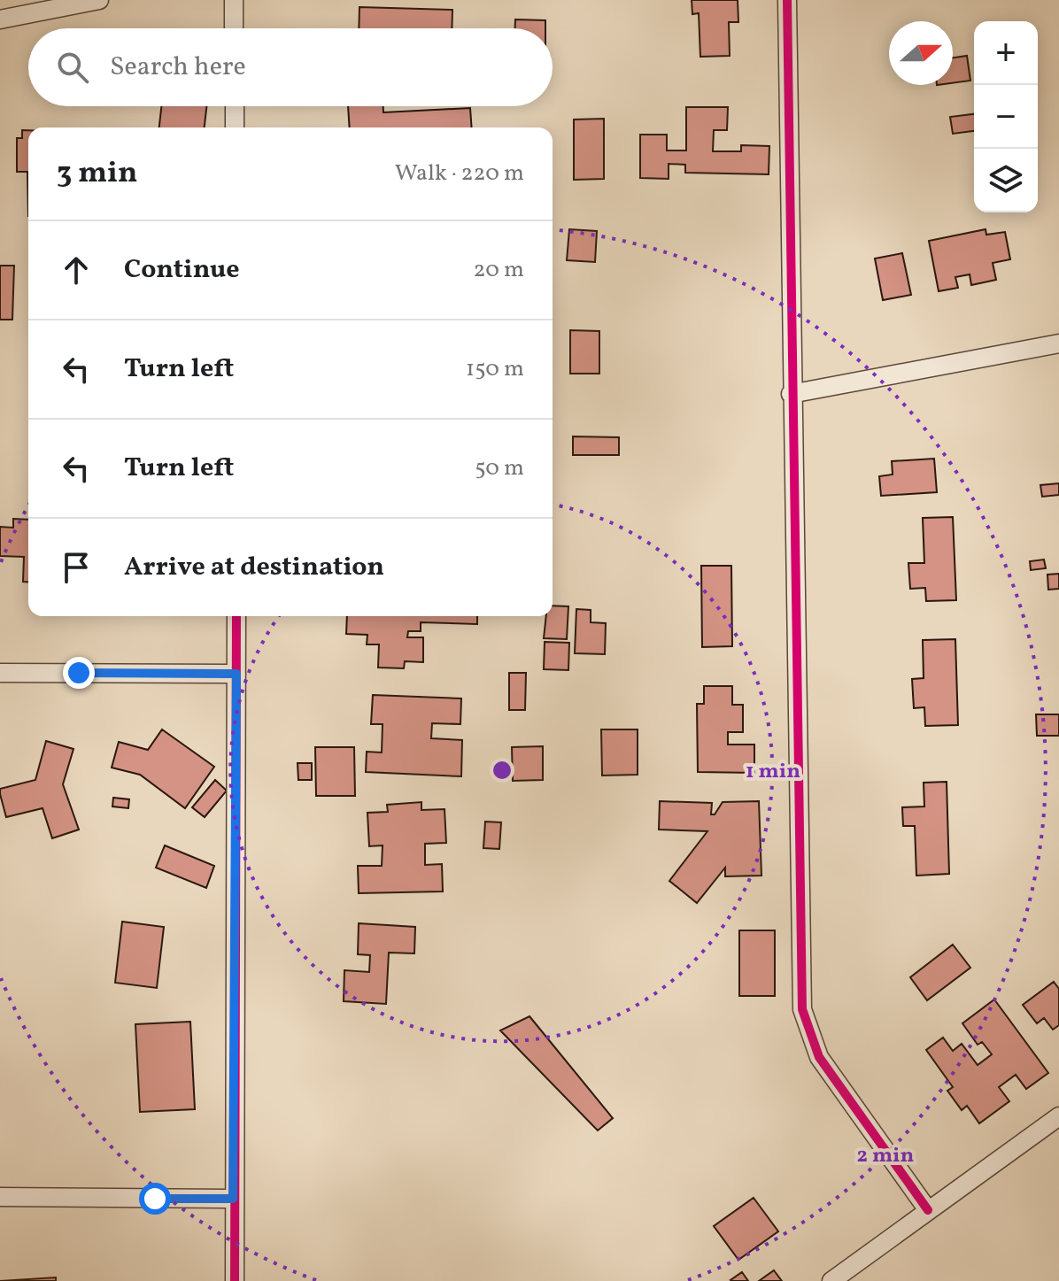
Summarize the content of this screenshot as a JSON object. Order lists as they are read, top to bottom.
{
  "north": "right",
  "page": {
    "map_buttons": ["+", "−"],
    "search": "Search here",
    "heading": ["3 min", "Walk · 220 m"],
    "list": [
      ["Continue", "20 m"],
      ["Turn left", "150 m"],
      ["Turn left", "50 m"],
      "Arrive at destination"
    ]
  },
  "rings": ["1 min", "2 min"]
}
